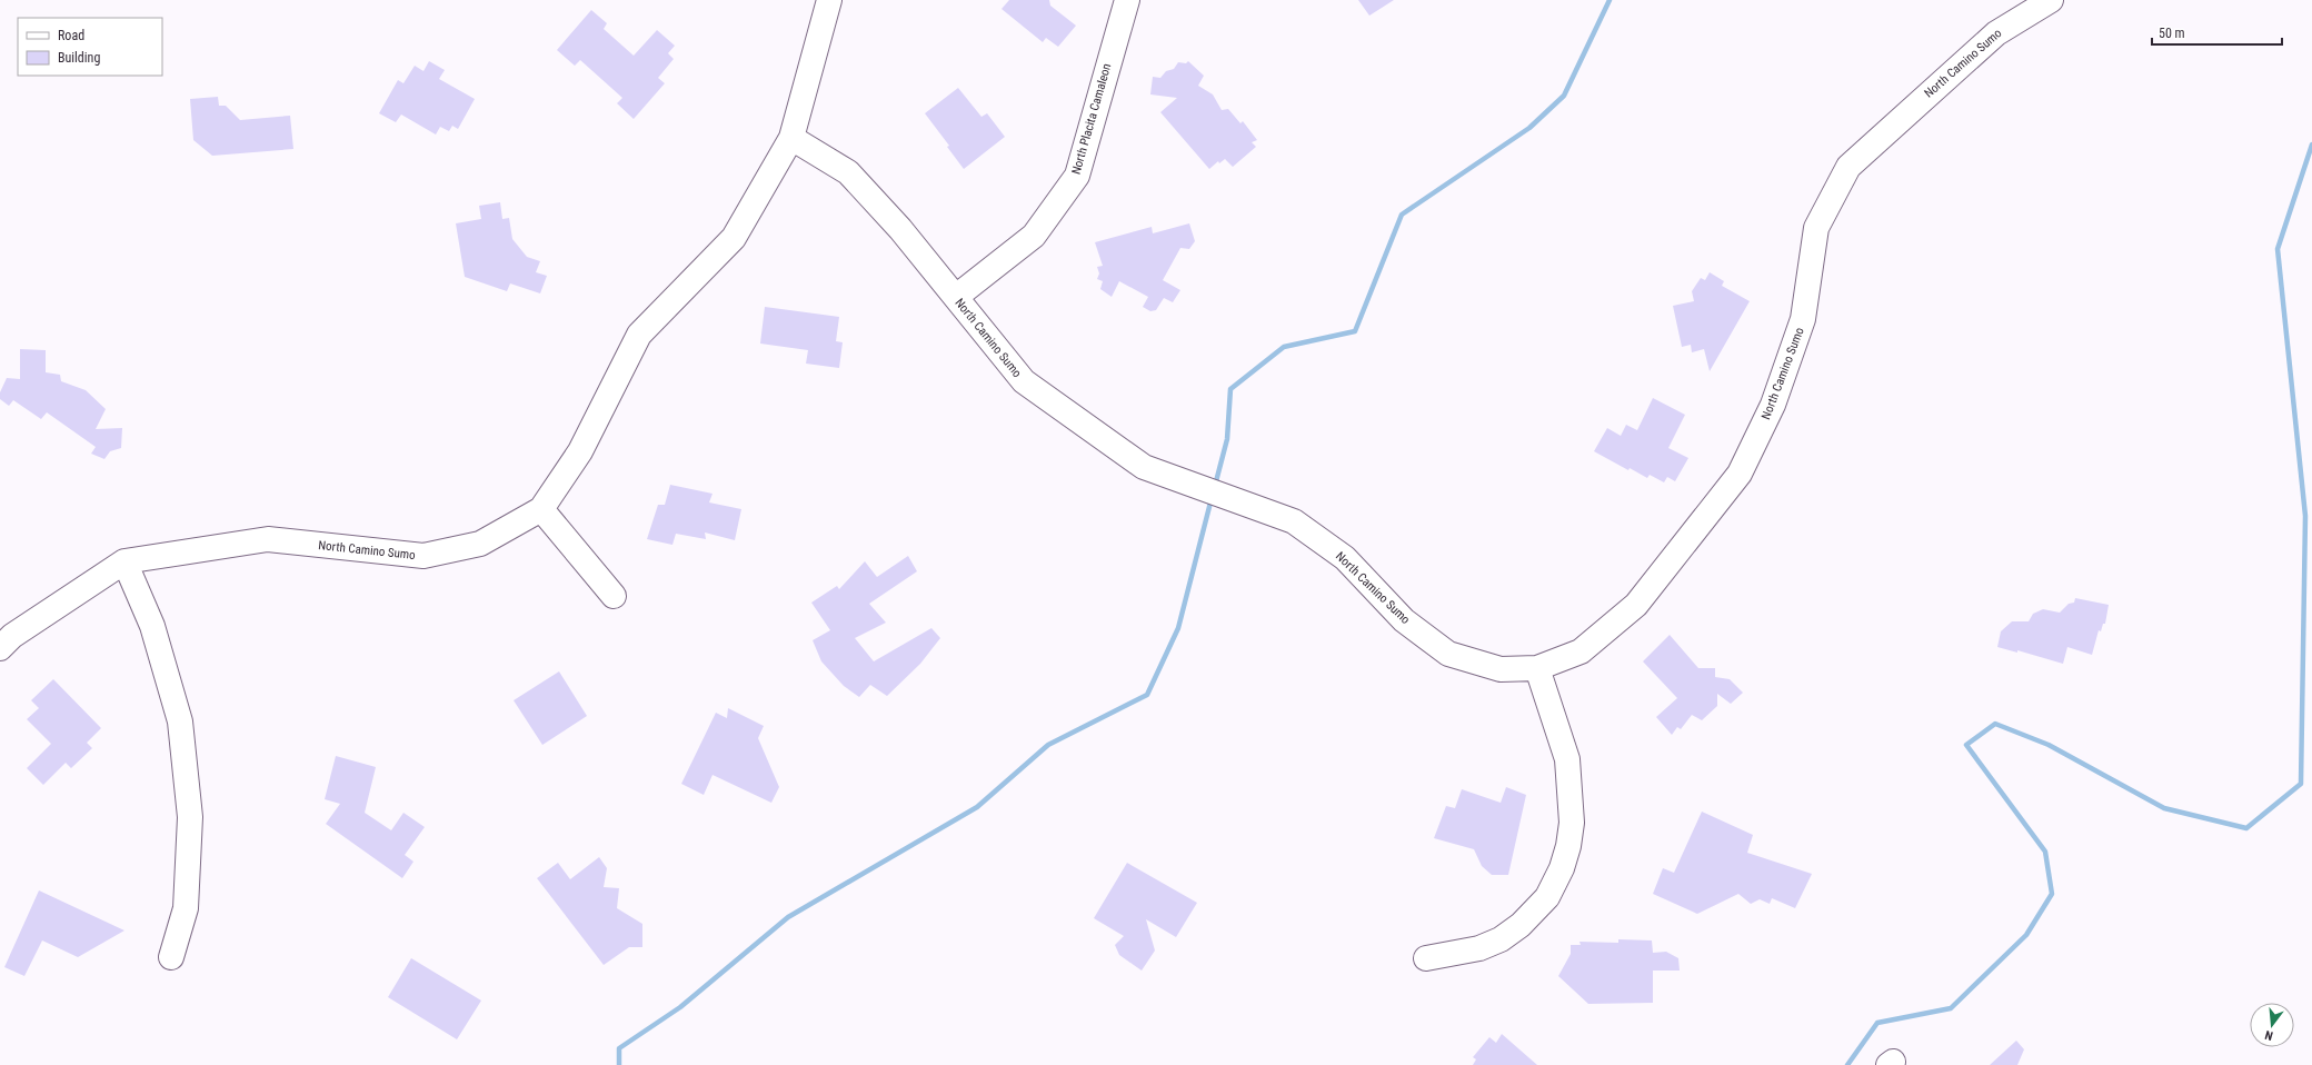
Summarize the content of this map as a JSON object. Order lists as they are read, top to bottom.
{
  "streets": {
    "street": ["North Camino Sumo", "North Placita Camaleon"]
  },
  "crossings": [
    ["North Camino Sumo", "North Placita Camaleon"]
  ],
  "legend": ["Road", "Building"],
  "scale_bar": "50 m",
  "north": "bottom"
}
